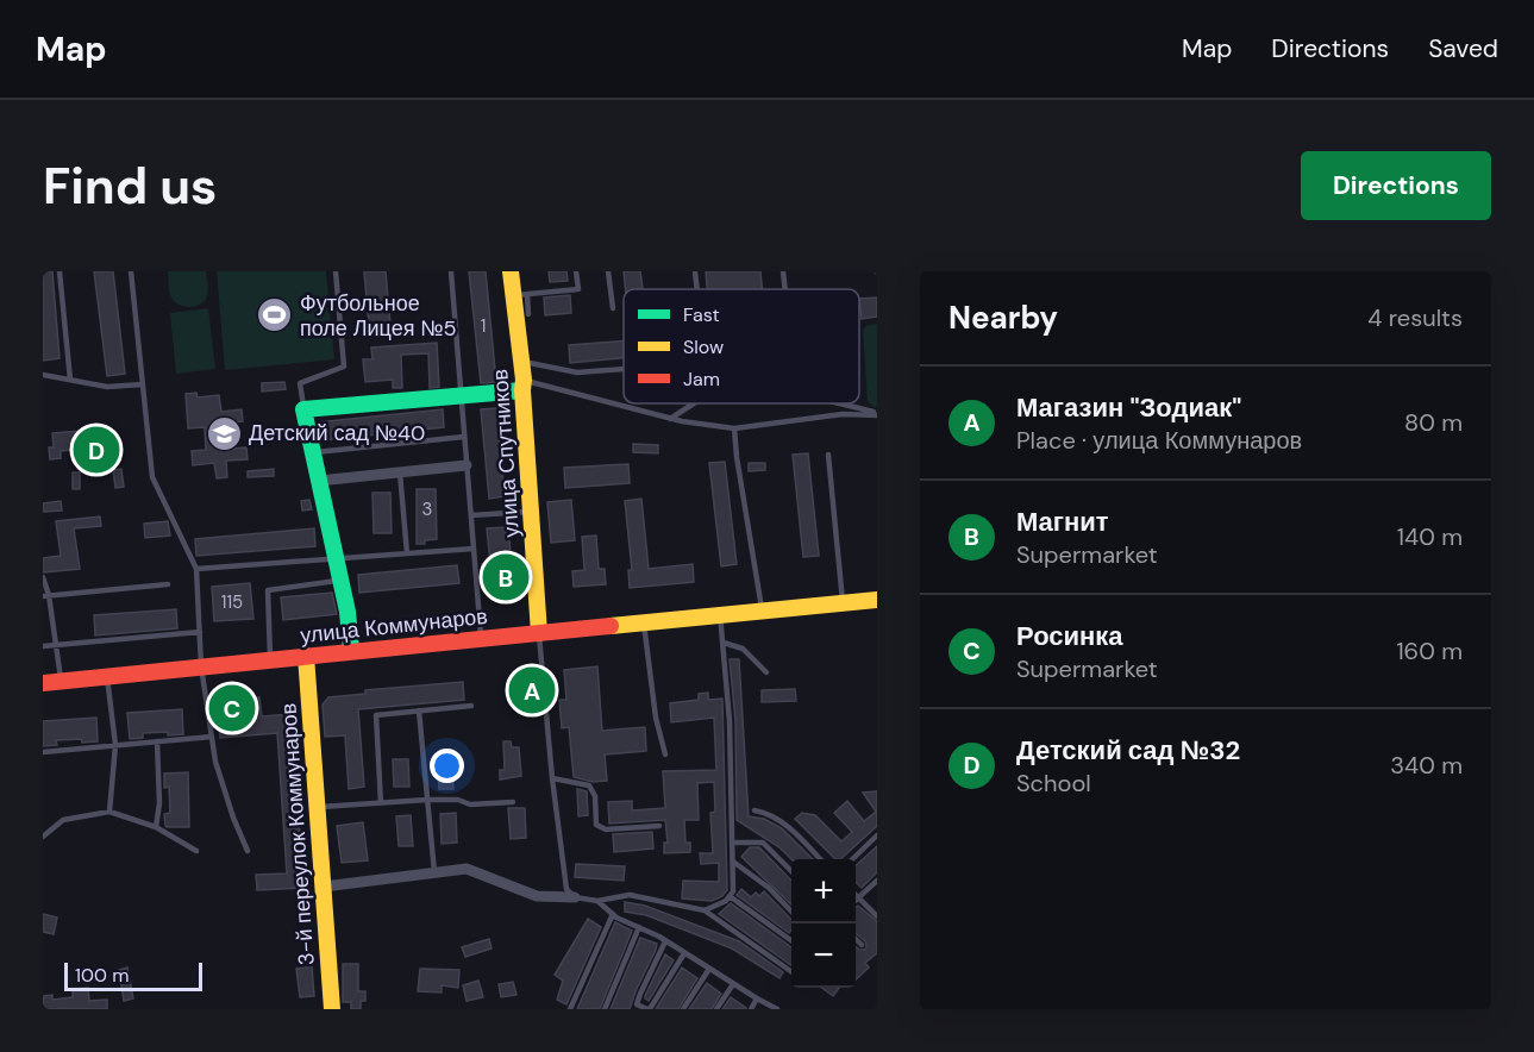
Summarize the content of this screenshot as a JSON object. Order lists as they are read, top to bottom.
{
  "streets": {
    "street": ["улица Спутников", "улица Коммунаров", "3-й переулок Коммунаров"]
  },
  "crossings": [
    ["улица Спутников", "улица Коммунаров"],
    ["улица Коммунаров", "3-й переулок Коммунаров"]
  ],
  "places": {
    "sports": ["Футбольное поле Лицея №5"],
    "school or university": ["Детский сад №40"]
  },
  "house_numbers": ["1", "3", "115"],
  "legend": ["Fast", "Slow", "Jam"],
  "scale_bar": "100 m",
  "page": {
    "header": "Map",
    "nav": ["Map", "Directions", "Saved"],
    "buttons": "Directions",
    "title": "Find us",
    "heading": ["Nearby", "4 results"],
    "list": [
      {
        "mark": "A",
        "name": "Магазин \"Зодиак\"",
        "note": "Place · улица Коммунаров",
        "value": "80 m"
      },
      {
        "mark": "B",
        "name": "Магнит",
        "note": "Supermarket",
        "value": "140 m"
      },
      {
        "mark": "C",
        "name": "Росинка",
        "note": "Supermarket",
        "value": "160 m"
      },
      {
        "mark": "D",
        "name": "Детский сад №32",
        "note": "School",
        "value": "340 m"
      }
    ],
    "pins": [
      "D",
      "B",
      "A",
      "C"
    ],
    "map_buttons": ["+", "−"],
    "scale": "100 m"
  }
}
